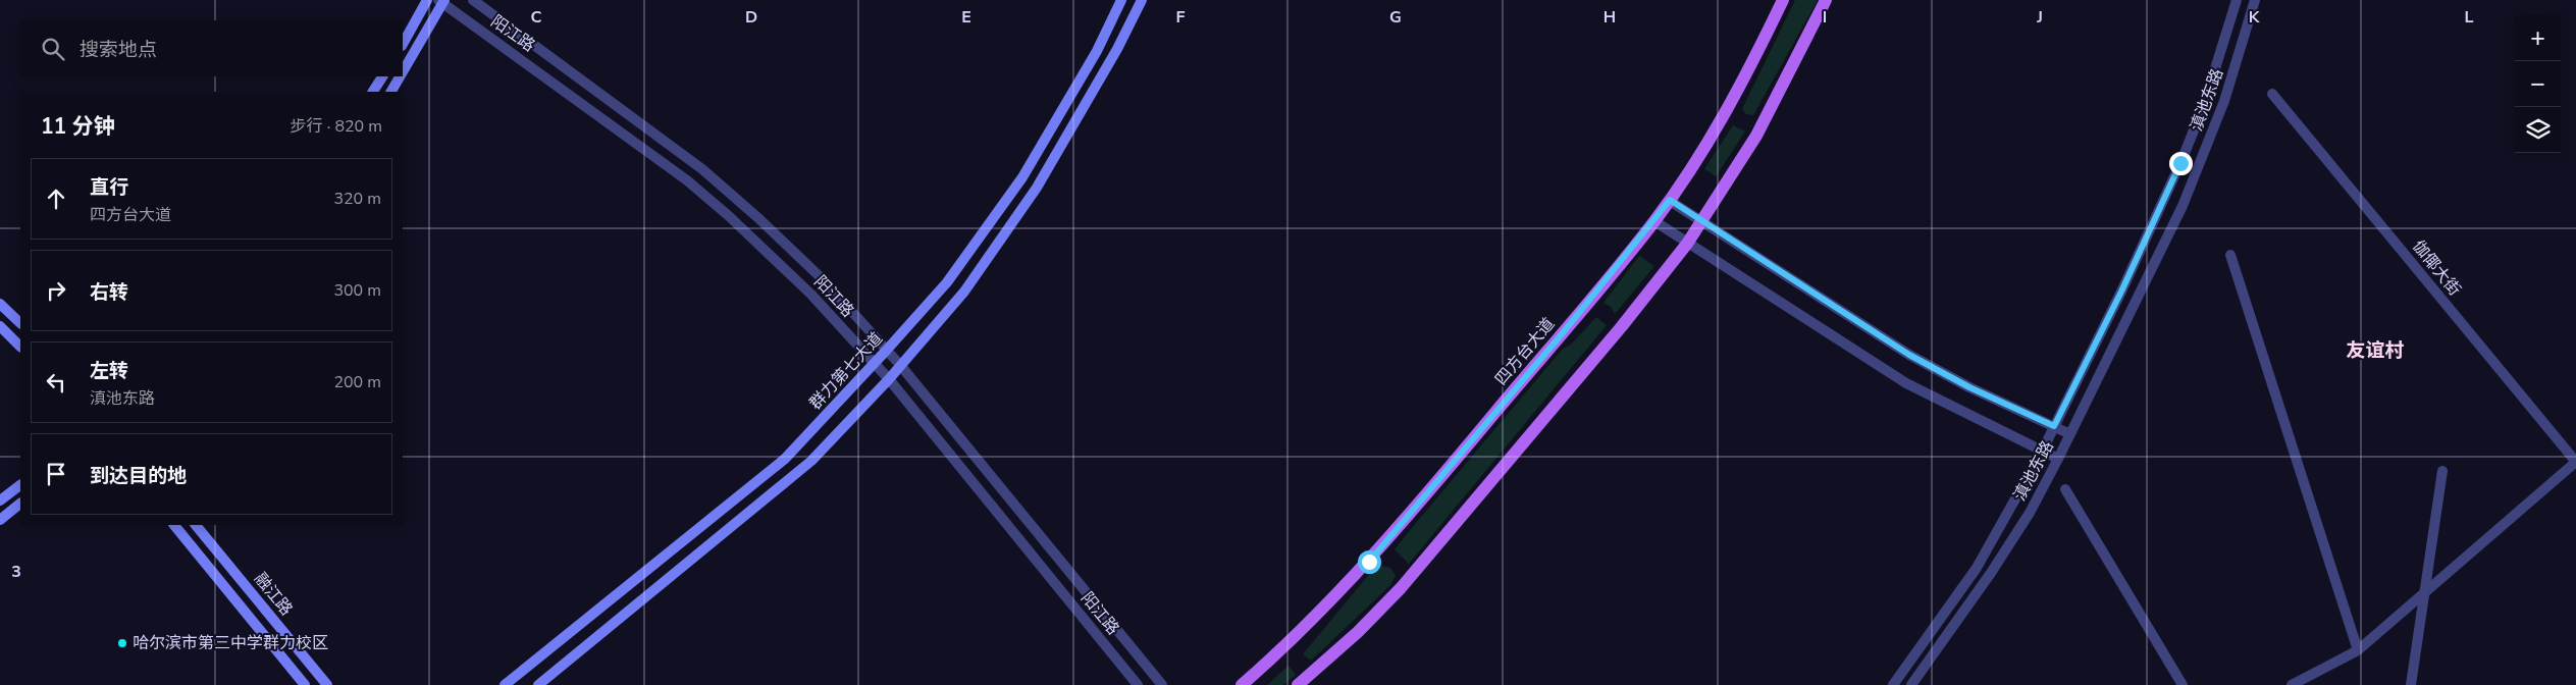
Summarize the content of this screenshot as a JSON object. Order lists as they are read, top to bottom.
{
  "streets": {
    "main road": ["四方台大道", "群力第七大道", "融江路"],
    "street": ["阳江路", "滇池东路", "伽倻大街"]
  },
  "crossings": [
    ["阳江路", "群力第七大道"]
  ],
  "districts": ["友谊村"],
  "places": ["哈尔滨市第三中学群力校区"],
  "page": {
    "map_buttons": ["+", "−"],
    "search": "搜索地点",
    "heading": ["11 分钟", "步行 · 820 m"],
    "list": [
      ["直行", "四方台大道", "320 m"],
      ["右转", "300 m"],
      ["左转", "滇池东路", "200 m"],
      "到达目的地"
    ]
  },
  "grid": {
    "columns": [
      "C",
      "D",
      "E",
      "F",
      "G",
      "H",
      "I",
      "J",
      "K",
      "L"
    ],
    "rows": ["3"]
  }
}
